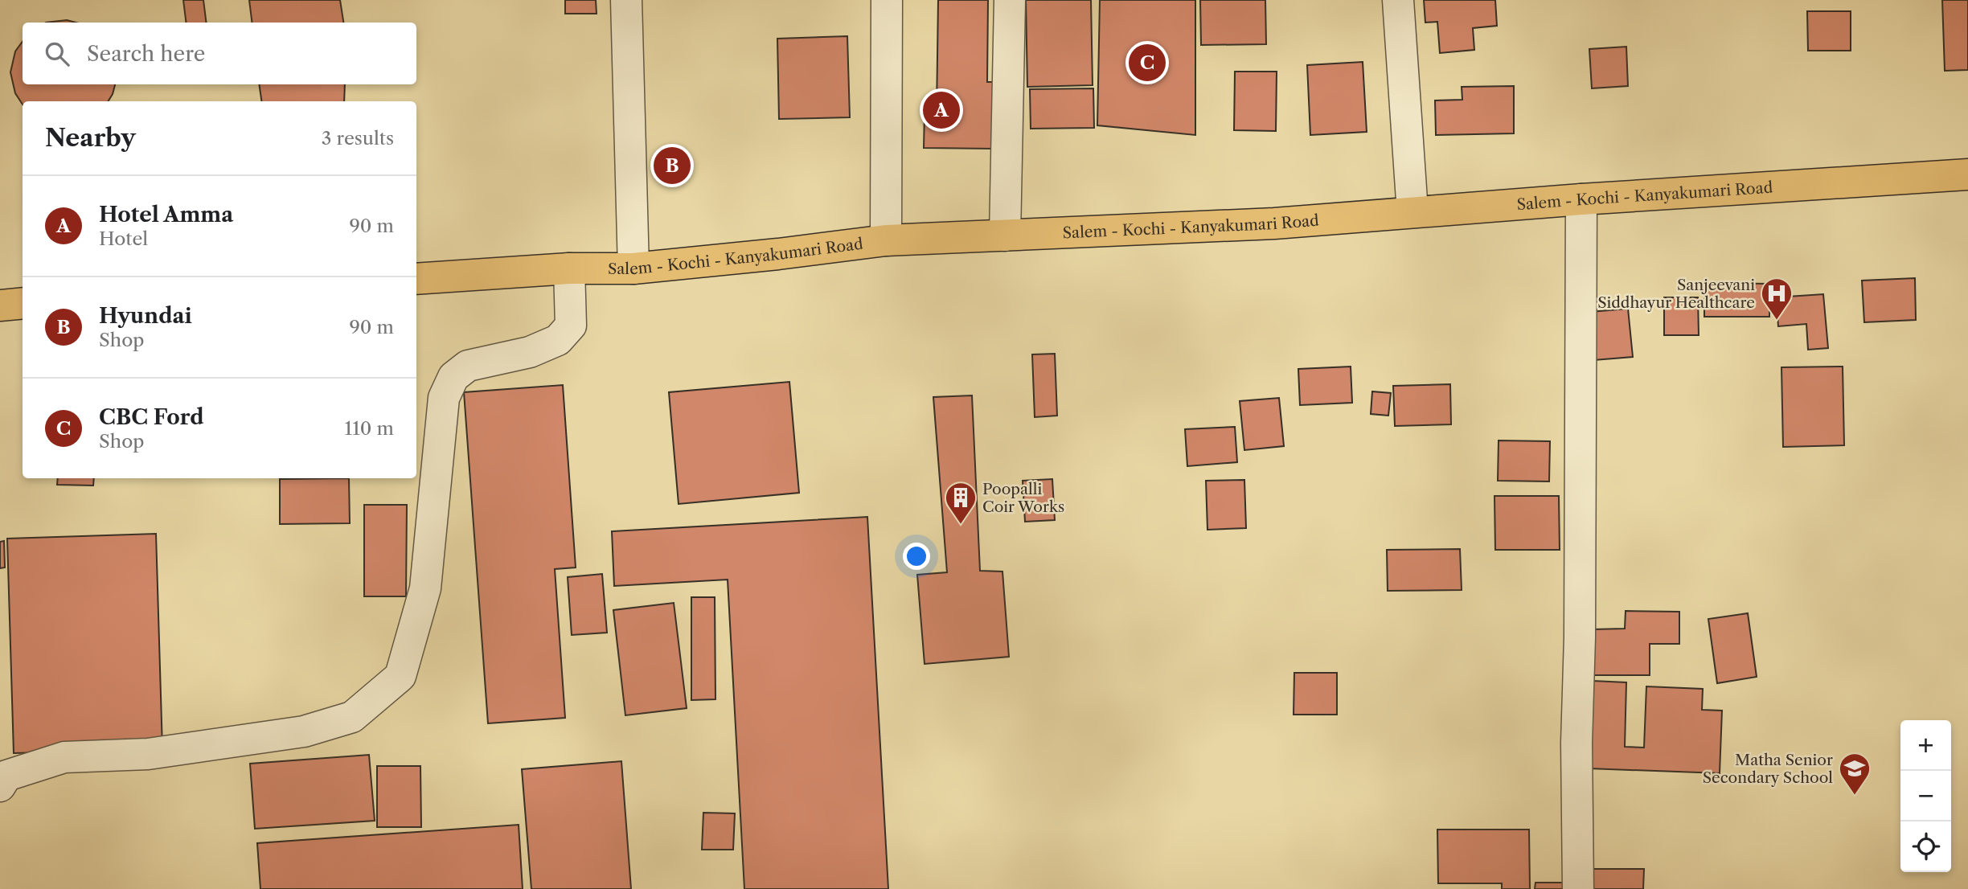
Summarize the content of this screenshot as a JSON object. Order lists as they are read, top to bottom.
{
  "streets": {
    "highway": ["Salem - Kochi - Kanyakumari Road"]
  },
  "places": {
    "hospital": ["Sanjeevani Siddhayur Healthcare"],
    "building": ["Poopalli Coir Works"],
    "school or university": ["Matha Senior Secondary School"]
  },
  "page": {
    "search": "Search here",
    "pins": ["C", "A", "B"],
    "heading": ["Nearby", "3 results"],
    "list": [
      {
        "mark": "A",
        "name": "Hotel Amma",
        "note": "Hotel",
        "value": "90 m"
      },
      {
        "mark": "B",
        "name": "Hyundai",
        "note": "Shop",
        "value": "90 m"
      },
      {
        "mark": "C",
        "name": "CBC Ford",
        "note": "Shop",
        "value": "110 m"
      }
    ],
    "map_buttons": ["+", "−"]
  }
}
